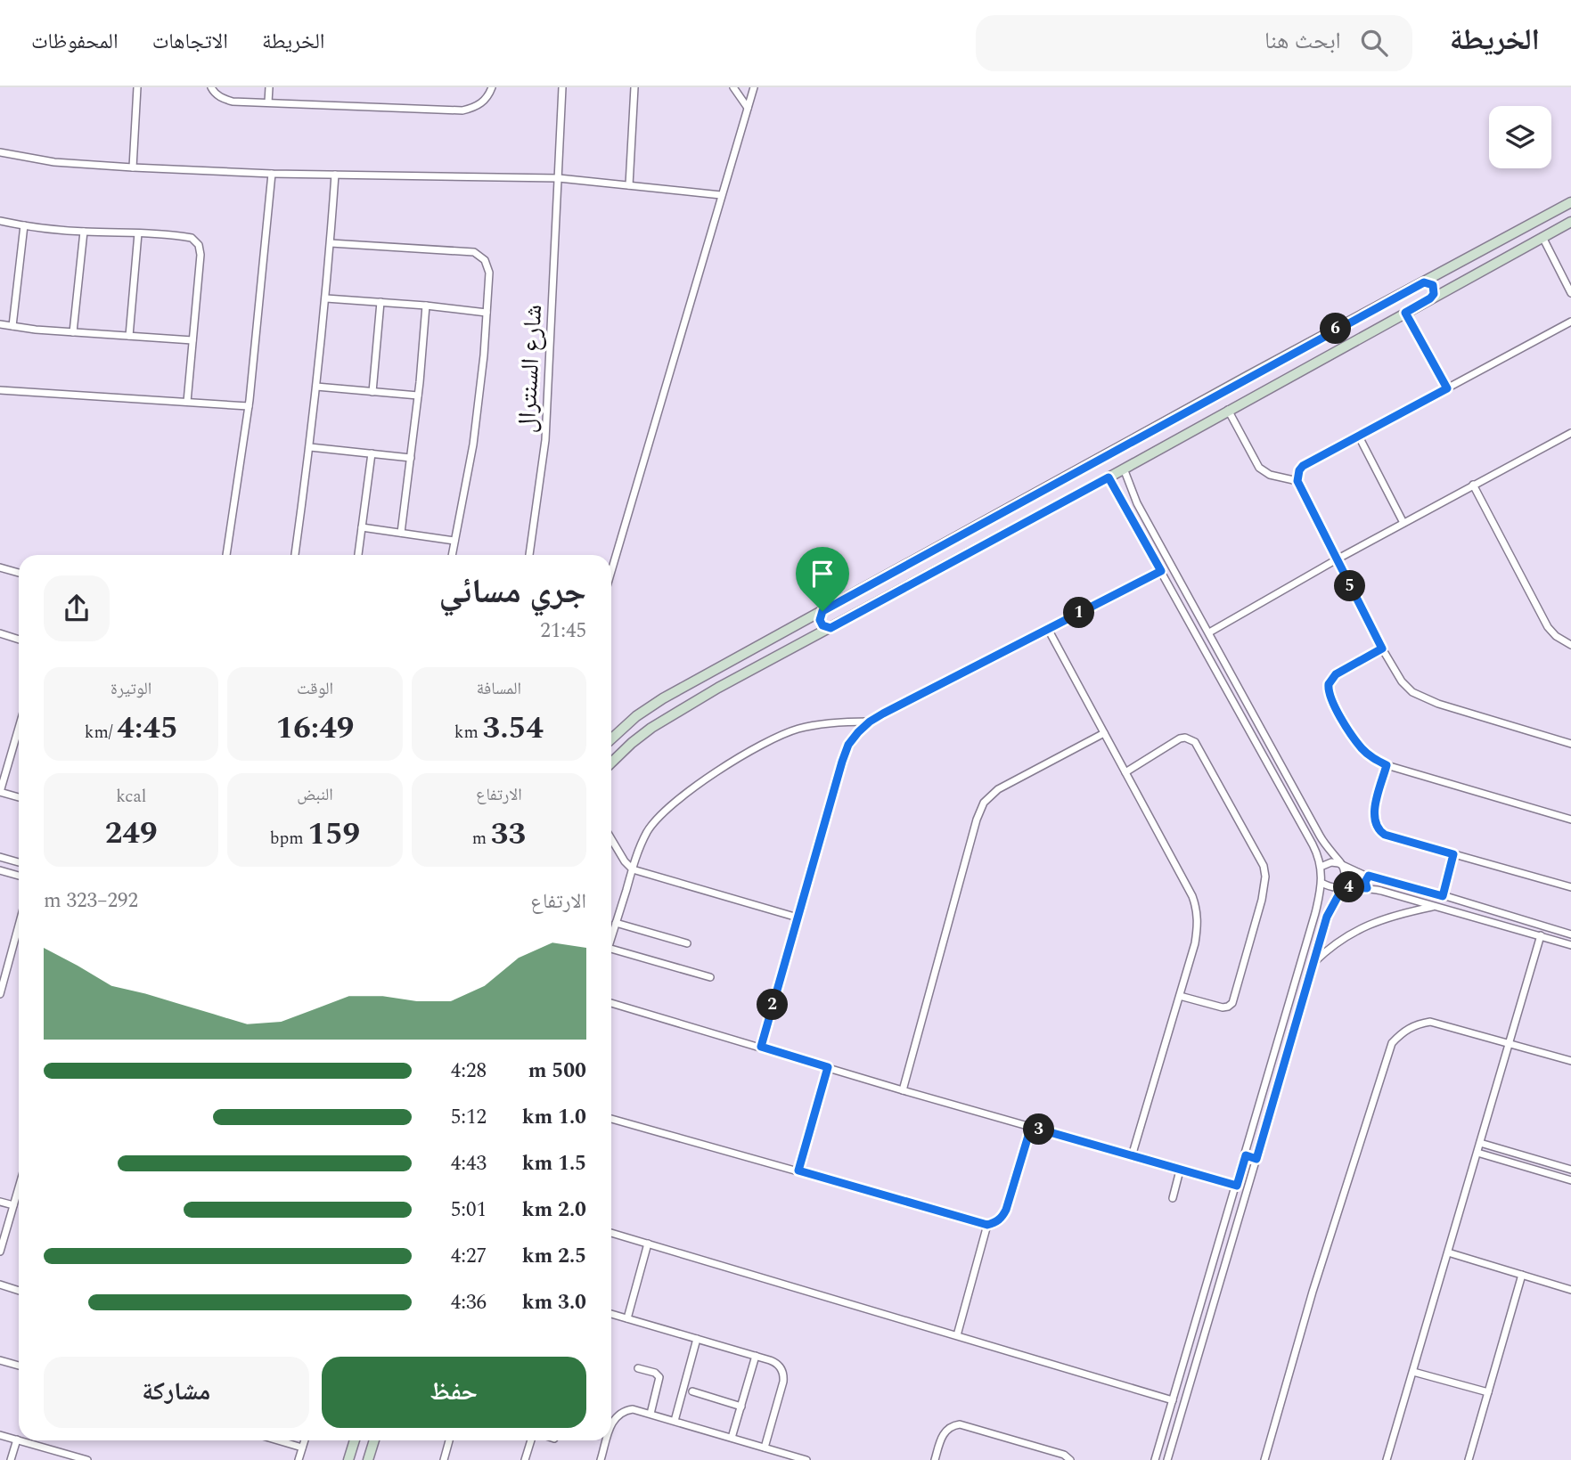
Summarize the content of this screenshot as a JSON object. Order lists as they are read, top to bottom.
{
  "streets": {
    "street": ["شارع السنترال"]
  },
  "page": {
    "header": "الخريطة",
    "search": "ابحث هنا",
    "nav": ["الخريطة", "الاتجاهات", "المحفوظات"],
    "pins": [
      "6",
      "5",
      "1",
      "4",
      "2",
      "3"
    ],
    "heading": ["جري مسائي", "21:45"],
    "stats": [
      ["المسافة", "3.54 km"],
      ["الوقت", "16:49"],
      ["الوتيرة", "4:45 /km"],
      ["الارتفاع", "33 m"],
      ["النبض", "159 bpm"],
      ["kcal", "249"]
    ],
    "chart": ["الارتفاع", "292–323 m"],
    "list": [
      {
        "name": "500 m",
        "note": "4:28"
      },
      {
        "name": "1.0 km",
        "note": "5:12"
      },
      {
        "name": "1.5 km",
        "note": "4:43"
      },
      {
        "name": "2.0 km",
        "note": "5:01"
      },
      {
        "name": "2.5 km",
        "note": "4:27"
      },
      {
        "name": "3.0 km",
        "note": "4:36"
      }
    ],
    "buttons": ["حفظ", "مشاركة"]
  }
}
